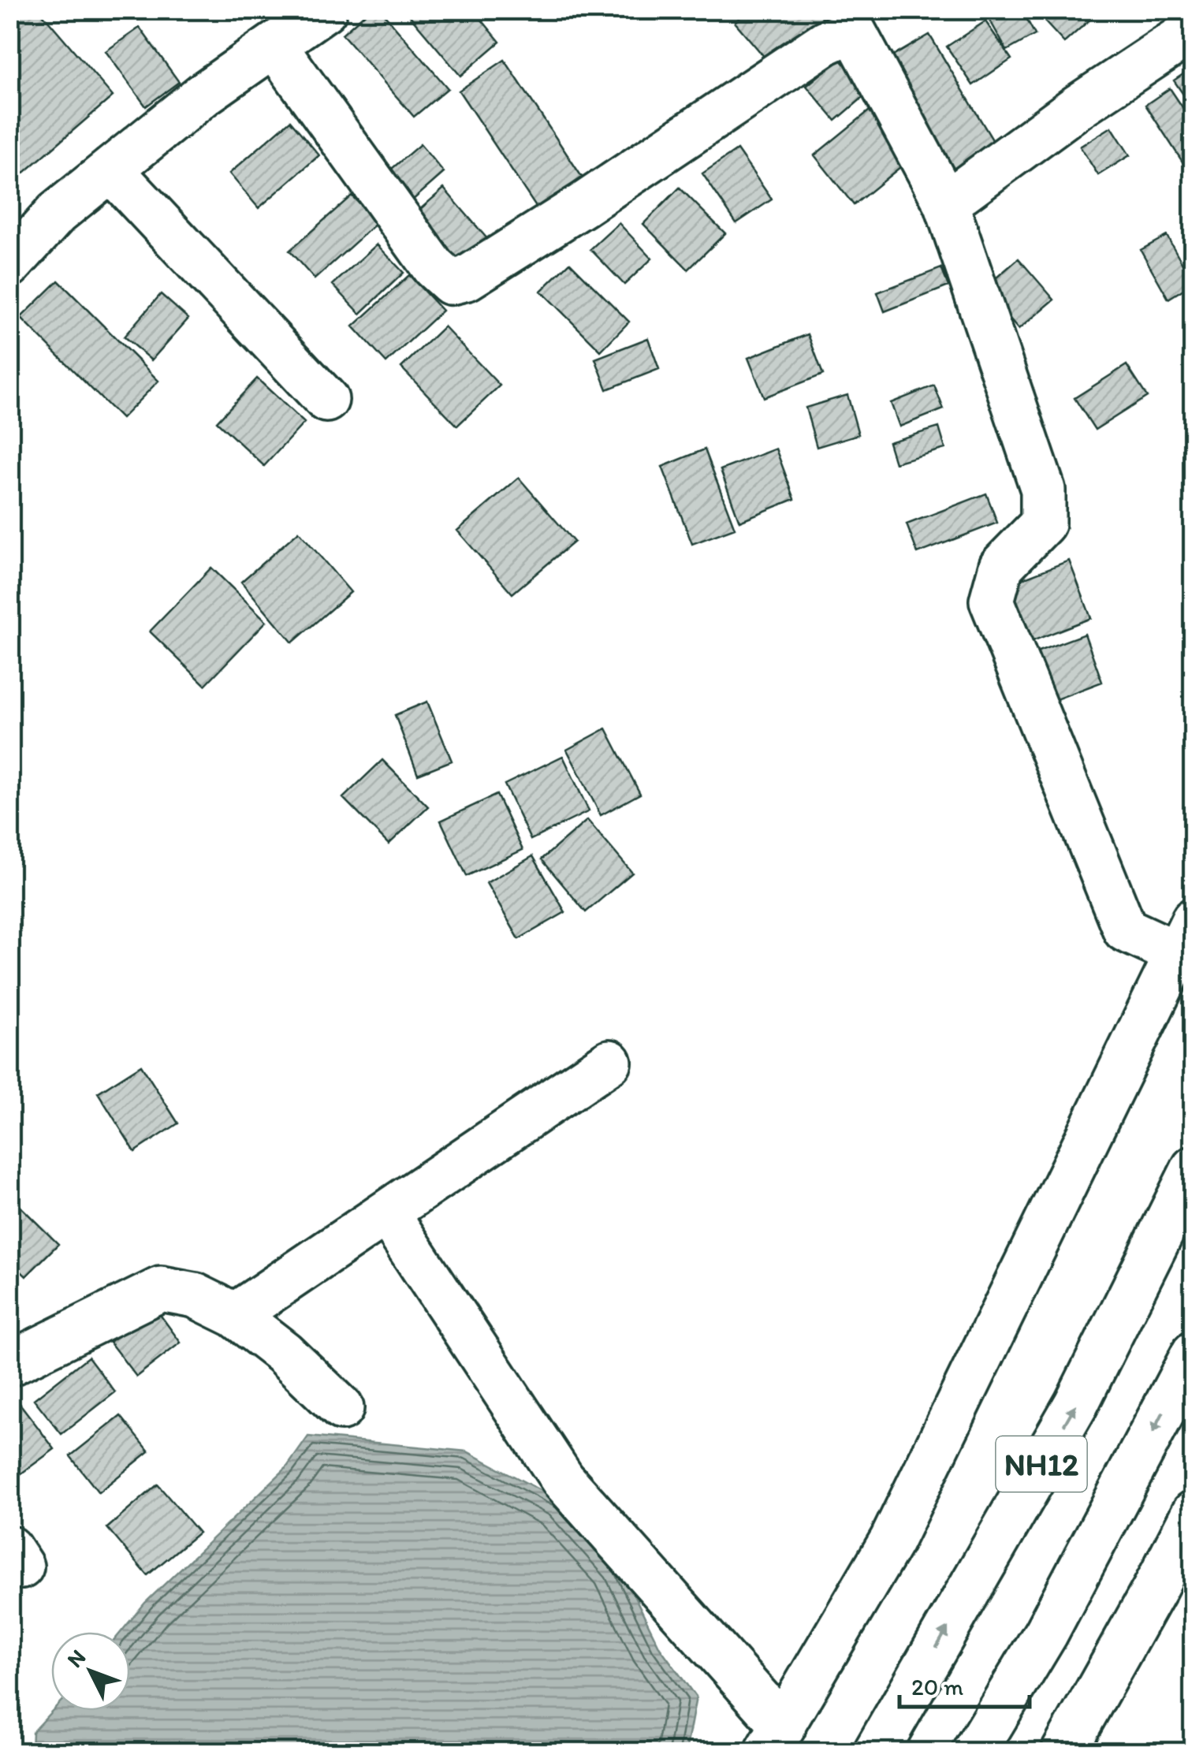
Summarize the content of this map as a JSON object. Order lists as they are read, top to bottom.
{
  "streets": {
    "main road": ["NH12"]
  },
  "scale_bar": "20 m",
  "north": "top left"
}
